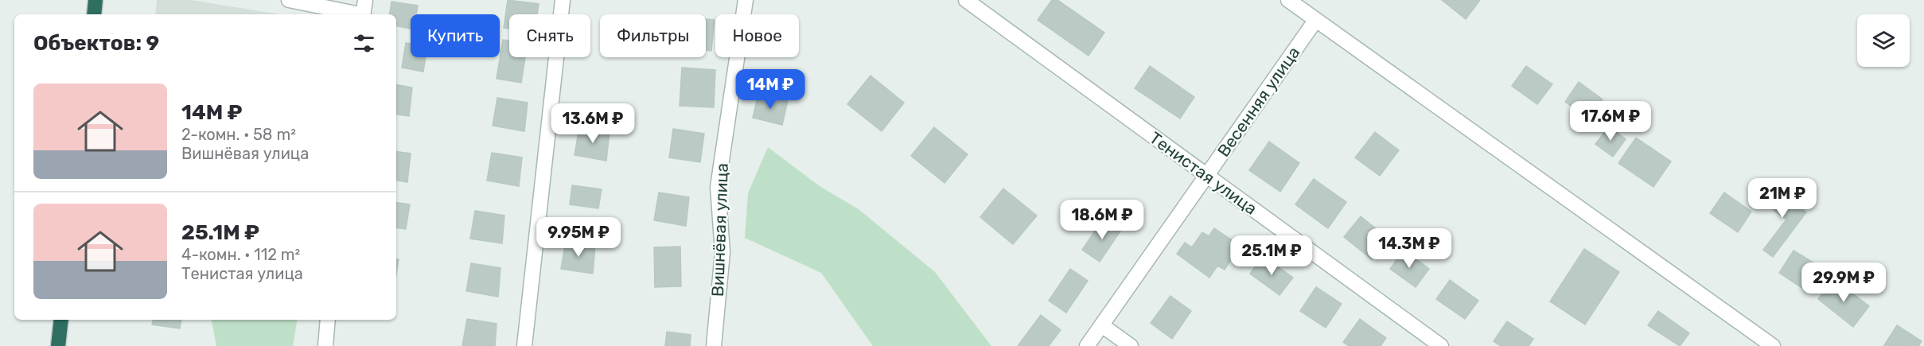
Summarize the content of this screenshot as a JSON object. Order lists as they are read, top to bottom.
{
  "streets": {
    "street": ["Весенняя улица", "Тенистая улица", "Вишнёвая улица"]
  },
  "crossings": [
    ["Весенняя улица", "Тенистая улица"]
  ],
  "page": {
    "chip": [
      "Купить",
      "Снять",
      "Фильтры",
      "Новое"
    ],
    "heading": "Объектов: 9",
    "price": [
      "14M ₽",
      "17.6M ₽",
      "13.6M ₽",
      "21M ₽",
      "18.6M ₽",
      "9.95M ₽",
      "14.3M ₽",
      "25.1M ₽",
      "29.9M ₽"
    ],
    "list": [
      {
        "name": "14M ₽",
        "note": "2-комн. · 58 m² · Вишнёвая улица"
      },
      {
        "name": "25.1M ₽",
        "note": "4-комн. · 112 m² · Тенистая улица"
      }
    ]
  }
}
